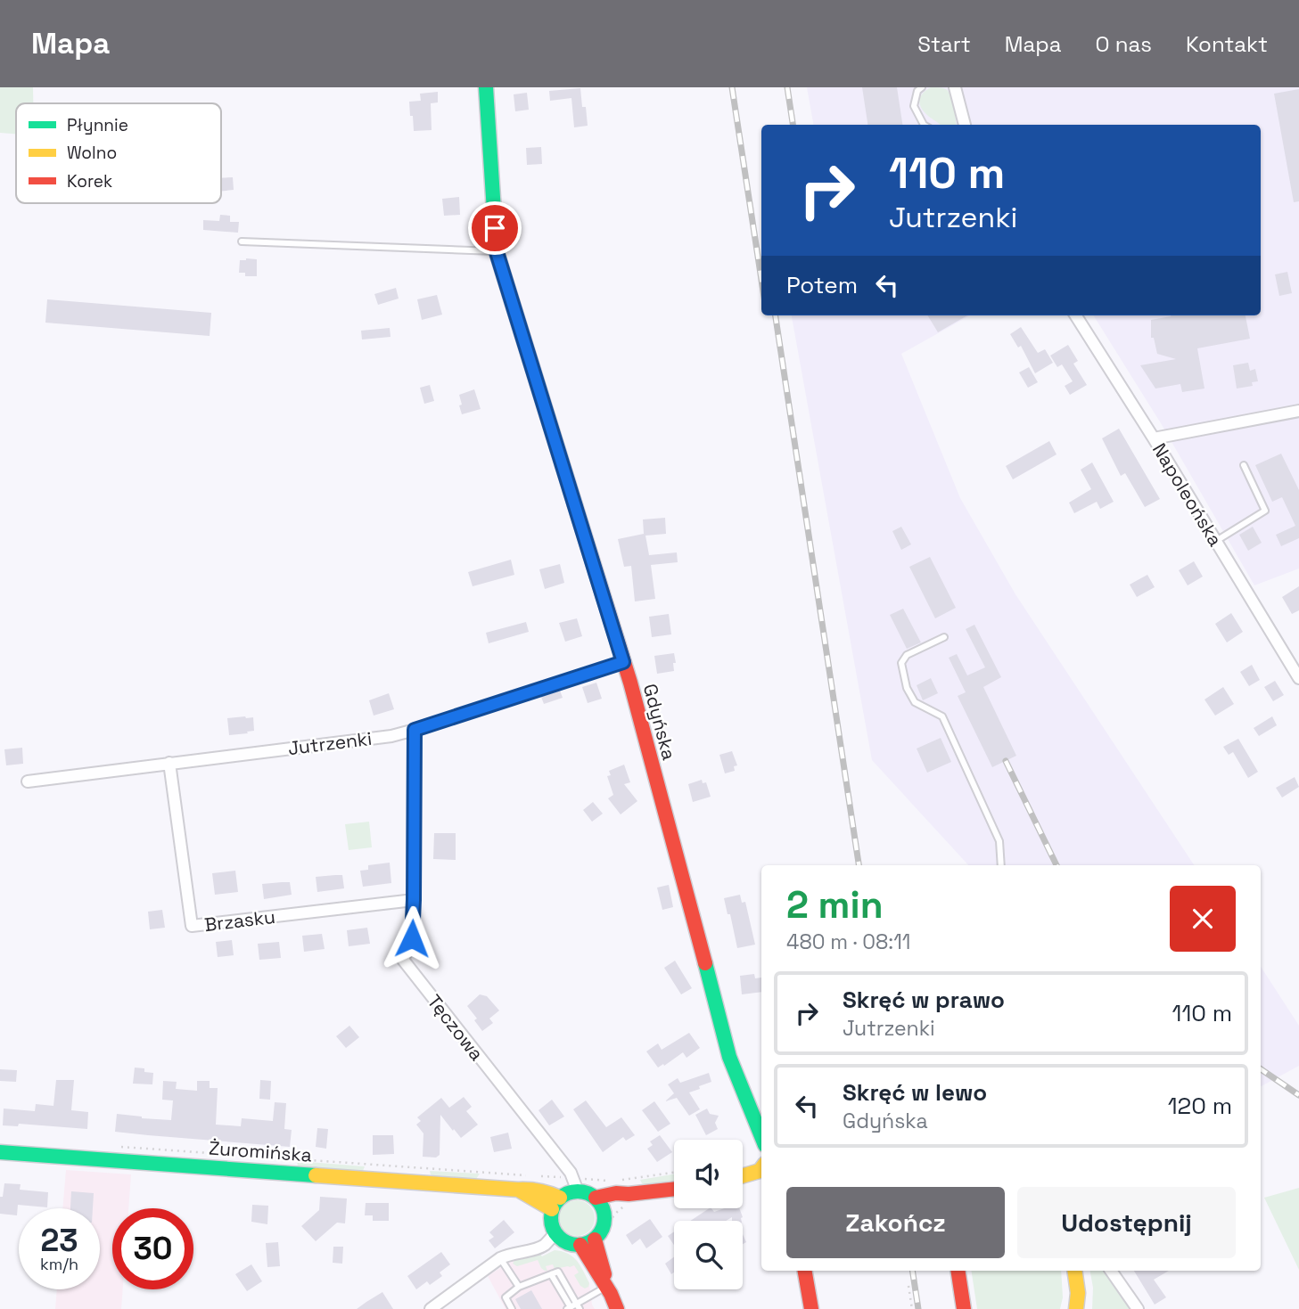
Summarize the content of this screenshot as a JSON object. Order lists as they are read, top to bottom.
{
  "streets": {
    "main road": ["Gdyńska", "Żuromińska"],
    "street": [
      "Napoleońska",
      "Jutrzenki",
      "Brzasku",
      "Tęczowa"
    ]
  },
  "crossings": [
    ["Gdyńska", "Jutrzenki"],
    ["Jutrzenki", "Brzasku"],
    ["Jutrzenki", "Tęczowa"],
    ["Brzasku", "Tęczowa"],
    ["Tęczowa", "Żuromińska"]
  ],
  "legend": ["Płynnie", "Wolno", "Korek"],
  "page": {
    "header": "Mapa",
    "nav": [
      "Start",
      "Mapa",
      "O nas",
      "Kontakt"
    ],
    "turn": ["110 m", "Jutrzenki"],
    "then": "Potem",
    "heading": ["2 min", "480 m · 08:11"],
    "list": [
      {
        "name": "Skręć w prawo",
        "note": "Jutrzenki",
        "value": "110 m"
      },
      {
        "name": "Skręć w lewo",
        "note": "Gdyńska",
        "value": "120 m"
      }
    ],
    "buttons": ["Zakończ", "Udostępnij"],
    "speed": "23 km/h",
    "limit": "30"
  }
}
